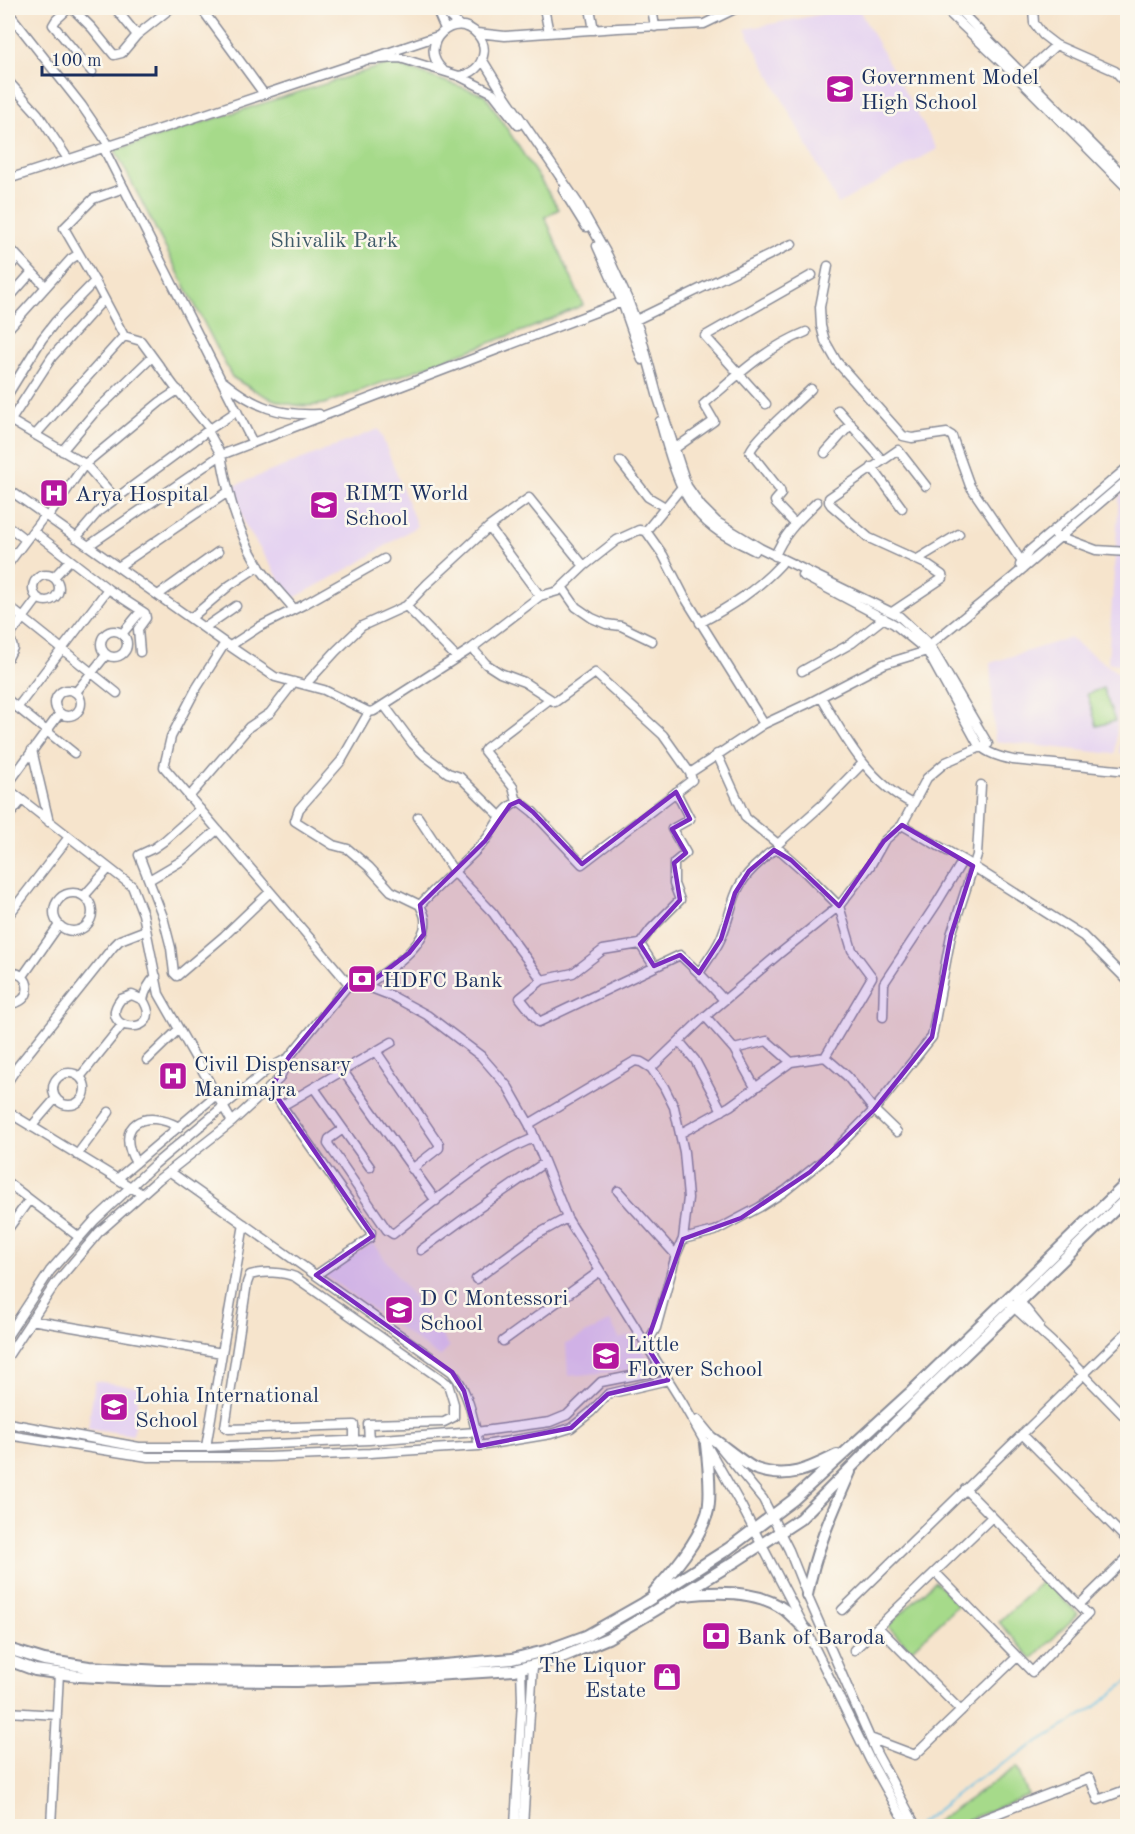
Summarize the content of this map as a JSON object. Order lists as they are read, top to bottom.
{
  "parks": ["Shivalik Park"],
  "places": {
    "school or university": [
      "Government Model High School",
      "RIMT World School",
      "D C Montessori School",
      "Little Flower School",
      "Lohia International School"
    ],
    "hospital": ["Arya Hospital", "Civil Dispensary Manimajra"],
    "bank": ["HDFC Bank", "Bank of Baroda"],
    "shop": ["The Liquor Estate"]
  },
  "scale_bar": "100 m"
}
